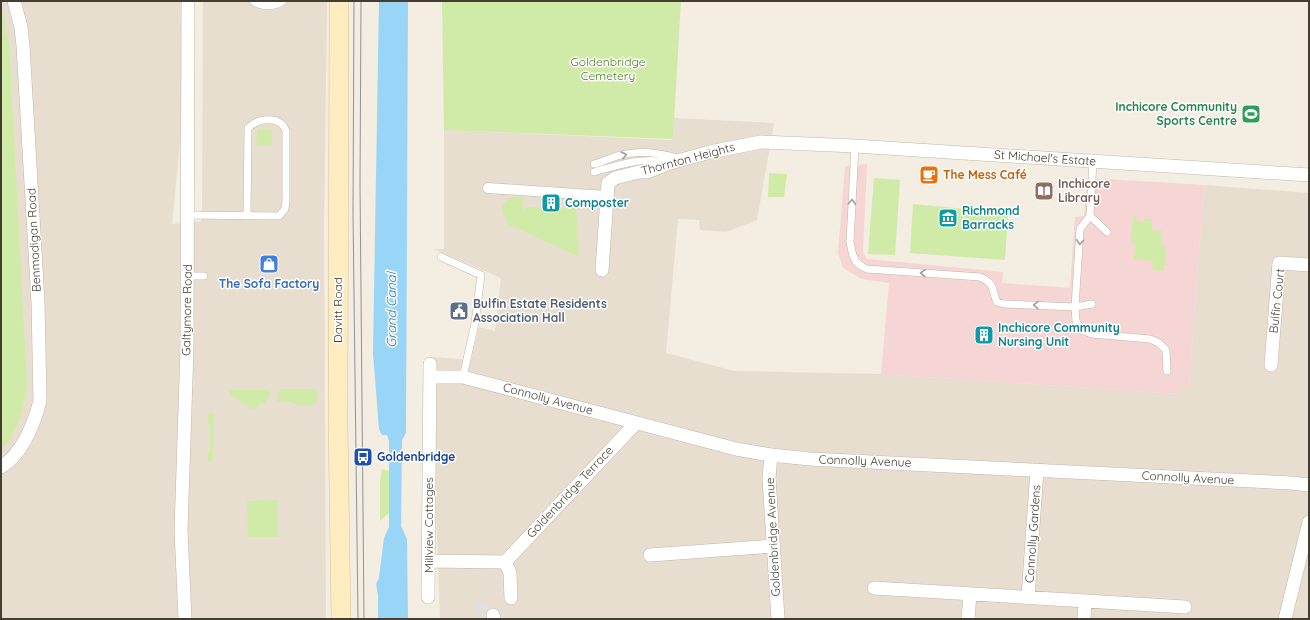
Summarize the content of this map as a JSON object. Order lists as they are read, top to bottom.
{
  "streets": {
    "main road": ["Davitt Road"],
    "street": [
      "St Michael's Estate",
      "Thornton Heights",
      "Benmadigan Road",
      "Bulfin Court",
      "Galtymore Road",
      "Connolly Avenue",
      "Goldenbridge Terrace",
      "Millview Cottages",
      "Connolly Gardens",
      "Goldenbridge Avenue"
    ]
  },
  "crossings": [
    ["St Michael's Estate", "Thornton Heights"],
    ["Connolly Avenue", "Goldenbridge Terrace"],
    ["Connolly Avenue", "Millview Cottages"],
    ["Connolly Avenue", "Connolly Gardens"],
    ["Connolly Avenue", "Goldenbridge Avenue"]
  ],
  "water": ["Grand Canal"],
  "parks": ["Goldenbridge Cemetery"],
  "places": {
    "sports": ["Inchicore Community Sports Centre"],
    "cafe": ["The Mess Café"],
    "library": ["Inchicore Library"],
    "building": ["Composter", "Inchicore Community Nursing Unit"],
    "museum": ["Richmond Barracks"],
    "shop": ["The Sofa Factory"],
    "public building": ["Bulfin Estate Residents Association Hall"],
    "bus stop": ["Goldenbridge"]
  }
}
